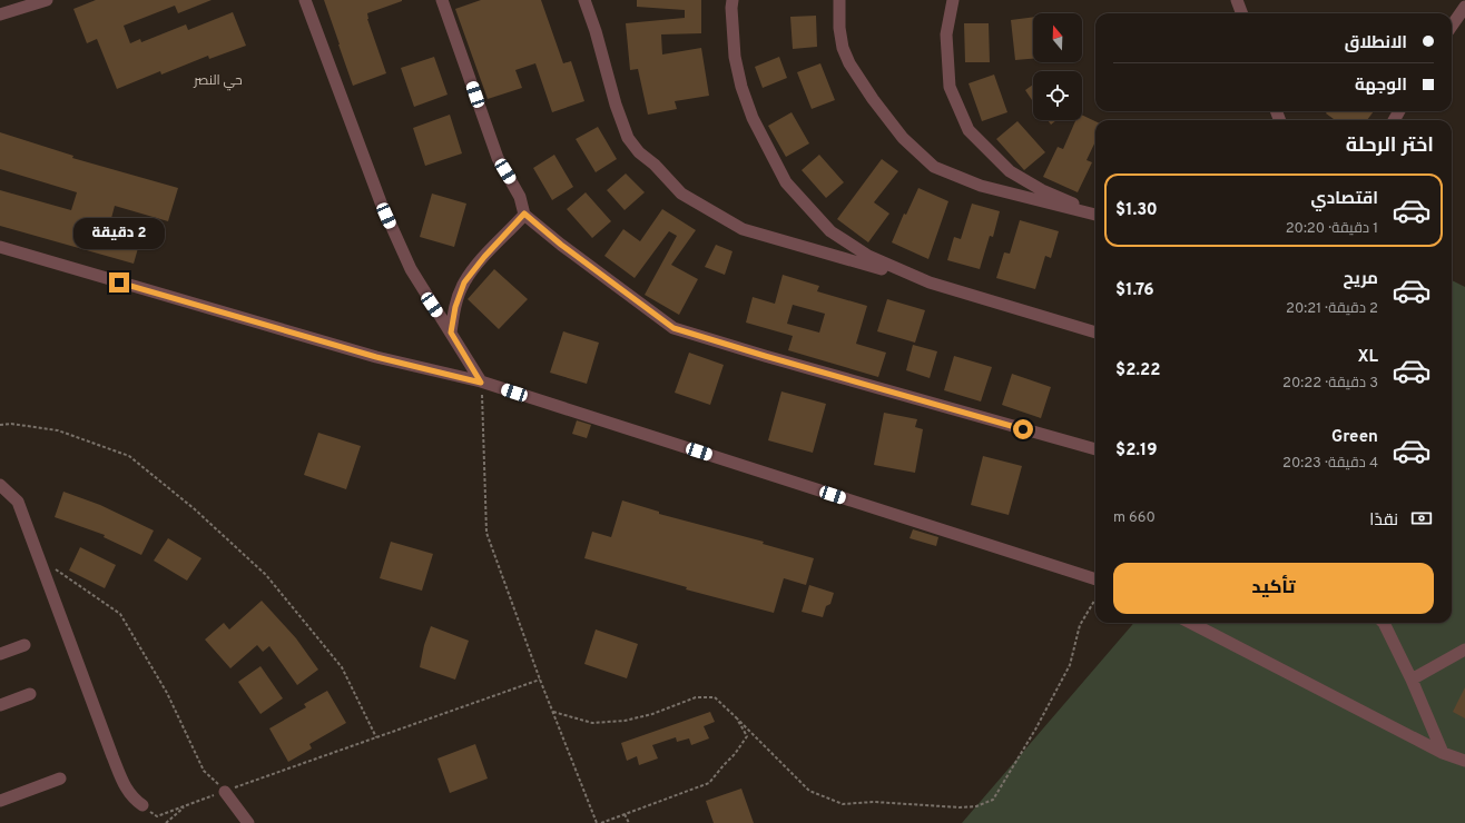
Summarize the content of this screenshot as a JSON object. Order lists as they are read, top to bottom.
{
  "districts": ["حي النصر"],
  "north": "top",
  "page": {
    "banner": ["الانطلاق", "الوجهة"],
    "heading": "اختر الرحلة",
    "list": [
      {
        "name": "اقتصادي",
        "note": "1 دقيقة · 20:20",
        "value": "$1.30"
      },
      {
        "name": "مريح",
        "note": "2 دقيقة · 20:21",
        "value": "$1.76"
      },
      {
        "name": "XL",
        "note": "3 دقيقة · 20:22",
        "value": "$2.22"
      },
      {
        "name": "Green",
        "note": "4 دقيقة · 20:23",
        "value": "$2.19"
      }
    ],
    "bubble": "2 دقيقة",
    "pay": ["نقدًا", "660 m"],
    "buttons": "تأكيد"
  }
}
